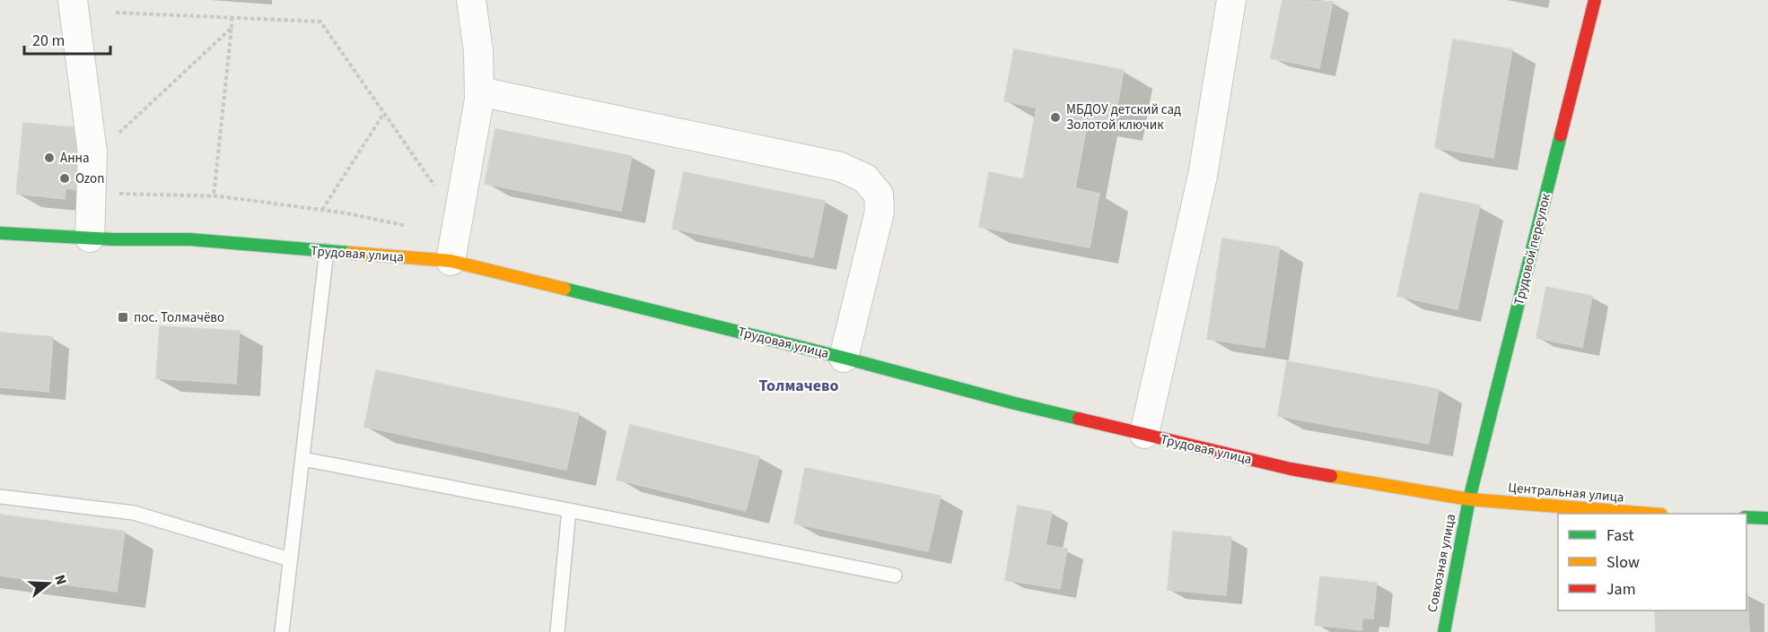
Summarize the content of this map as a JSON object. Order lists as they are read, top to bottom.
{
  "streets": {
    "street": [
      "Трудовой переулок",
      "Трудовая улица",
      "Центральная улица",
      "Совхозная улица"
    ]
  },
  "crossings": [
    ["Трудовой переулок", "Трудовая улица"],
    ["Трудовой переулок", "Центральная улица"],
    ["Трудовой переулок", "Совхозная улица"],
    ["Трудовая улица", "Центральная улица"],
    ["Трудовая улица", "Совхозная улица"],
    ["Центральная улица", "Совхозная улица"]
  ],
  "districts": ["Толмачево"],
  "places": {
    "other": ["МБДОУ детский сад Золотой ключик", "Анна", "Ozon"],
    "transit": ["пос. Толмачёво"]
  },
  "legend": ["Fast", "Slow", "Jam"],
  "scale_bar": "20 m",
  "north": "right"
}
